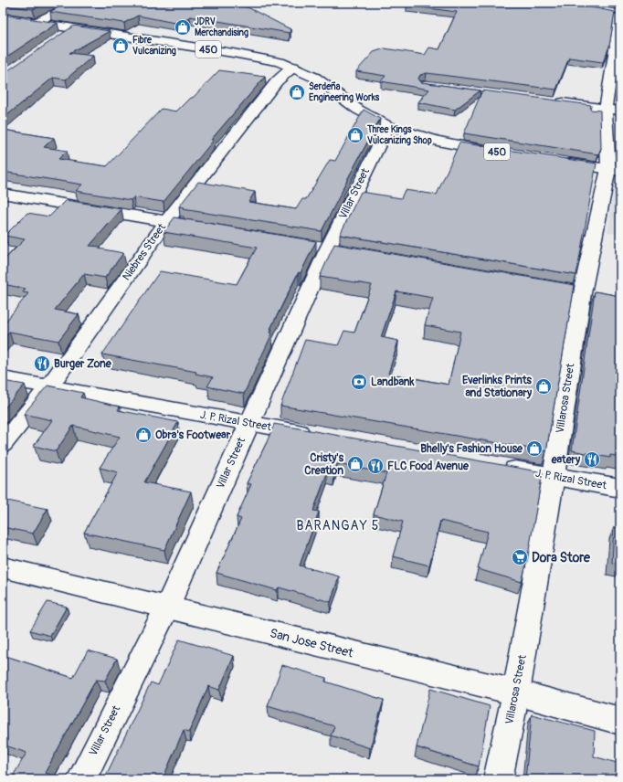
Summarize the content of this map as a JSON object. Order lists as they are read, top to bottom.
{
  "streets": {
    "street": [
      "450",
      "Villar Street",
      "Niebres Street",
      "Villarosa Street",
      "J. P. Rizal Street",
      "San Jose Street"
    ]
  },
  "crossings": [
    ["450", "Villar Street"],
    ["450", "Niebres Street"],
    ["Villar Street", "J. P. Rizal Street"],
    ["Villar Street", "San Jose Street"],
    ["Niebres Street", "J. P. Rizal Street"],
    ["Villarosa Street", "J. P. Rizal Street"],
    ["Villarosa Street", "San Jose Street"]
  ],
  "districts": ["BARANGAY 5"],
  "places": {
    "shop": [
      "JDRV Merchandising",
      "Fibre Vulcanizing",
      "Serdeña Engineering Works",
      "Three Kings Vulcanizing Shop",
      "Everlinks Prints and Stationary",
      "Obra's Footwear",
      "Bhelly's Fashion House",
      "Cristy's Creation"
    ],
    "restaurant": ["Burger Zone", "eatery", "FLC Food Avenue"],
    "bank": ["Landbank"],
    "supermarket": ["Dora Store"]
  }
}
